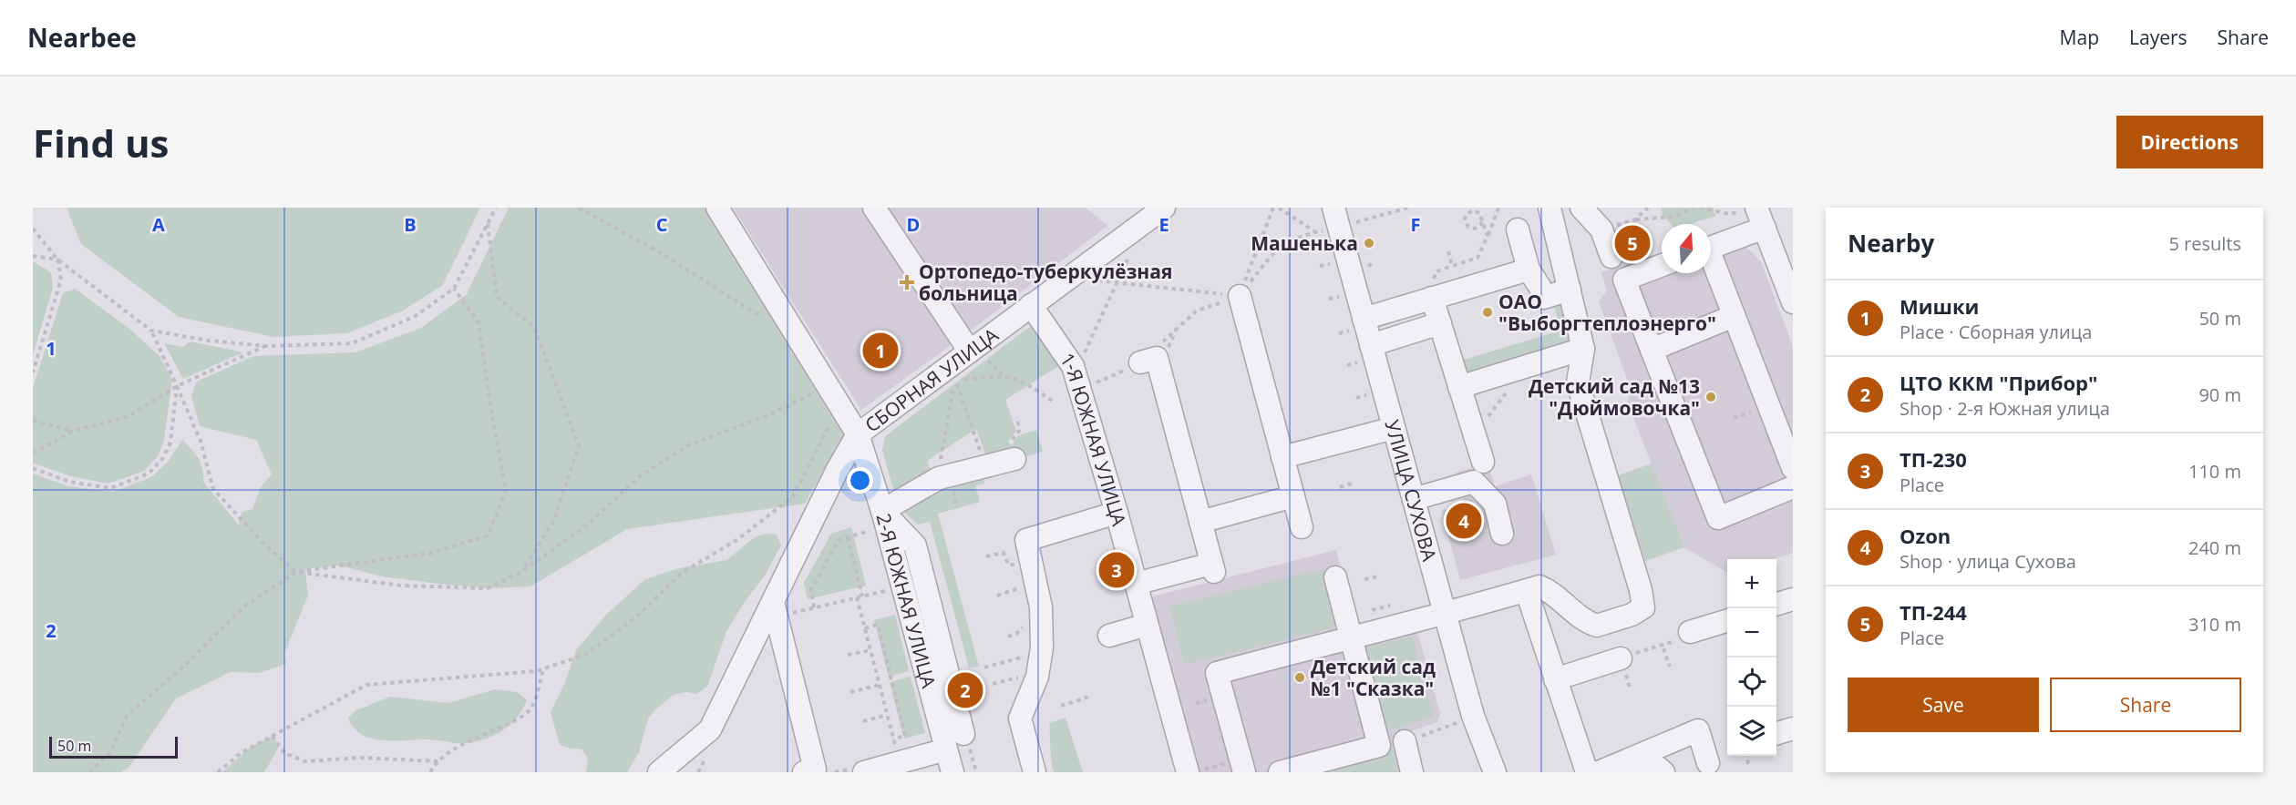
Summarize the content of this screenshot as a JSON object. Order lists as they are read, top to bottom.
{
  "streets": {
    "street": [
      "СБОРНАЯ УЛИЦА",
      "1-Я ЮЖНАЯ УЛИЦА",
      "УЛИЦА СУХОВА",
      "2-Я ЮЖНАЯ УЛИЦА"
    ]
  },
  "crossings": [
    ["СБОРНАЯ УЛИЦА", "1-Я ЮЖНАЯ УЛИЦА"],
    ["СБОРНАЯ УЛИЦА", "2-Я ЮЖНАЯ УЛИЦА"]
  ],
  "places": {
    "other": [
      "Машенька",
      "ОАО \"Выборгтеплоэнерго\"",
      "Детский сад №13 \"Дюймовочка\"",
      "Детский сад №1 \"Сказка\""
    ],
    "health": ["Ортопедо-туберкулёзная больница"]
  },
  "scale_bar": "50 m",
  "north": "top",
  "page": {
    "header": "Nearbee",
    "nav": ["Map", "Layers", "Share"],
    "buttons": [
      "Directions",
      ["Save", "Share"]
    ],
    "title": "Find us",
    "heading": ["Nearby", "5 results"],
    "pins": [
      "5",
      "1",
      "4",
      "3",
      "2"
    ],
    "list": [
      {
        "mark": "1",
        "name": "Мишки",
        "note": "Place · Сборная улица",
        "value": "50 m"
      },
      {
        "mark": "2",
        "name": "ЦТО ККМ \"Прибор\"",
        "note": "Shop · 2-я Южная улица",
        "value": "90 m"
      },
      {
        "mark": "3",
        "name": "ТП-230",
        "note": "Place",
        "value": "110 m"
      },
      {
        "mark": "4",
        "name": "Ozon",
        "note": "Shop · улица Сухова",
        "value": "240 m"
      },
      {
        "mark": "5",
        "name": "ТП-244",
        "note": "Place",
        "value": "310 m"
      }
    ],
    "map_buttons": ["+", "−"],
    "scale": "50 m"
  },
  "grid": {
    "columns": [
      "A",
      "B",
      "C",
      "D",
      "E",
      "F"
    ],
    "rows": ["1", "2"]
  }
}
